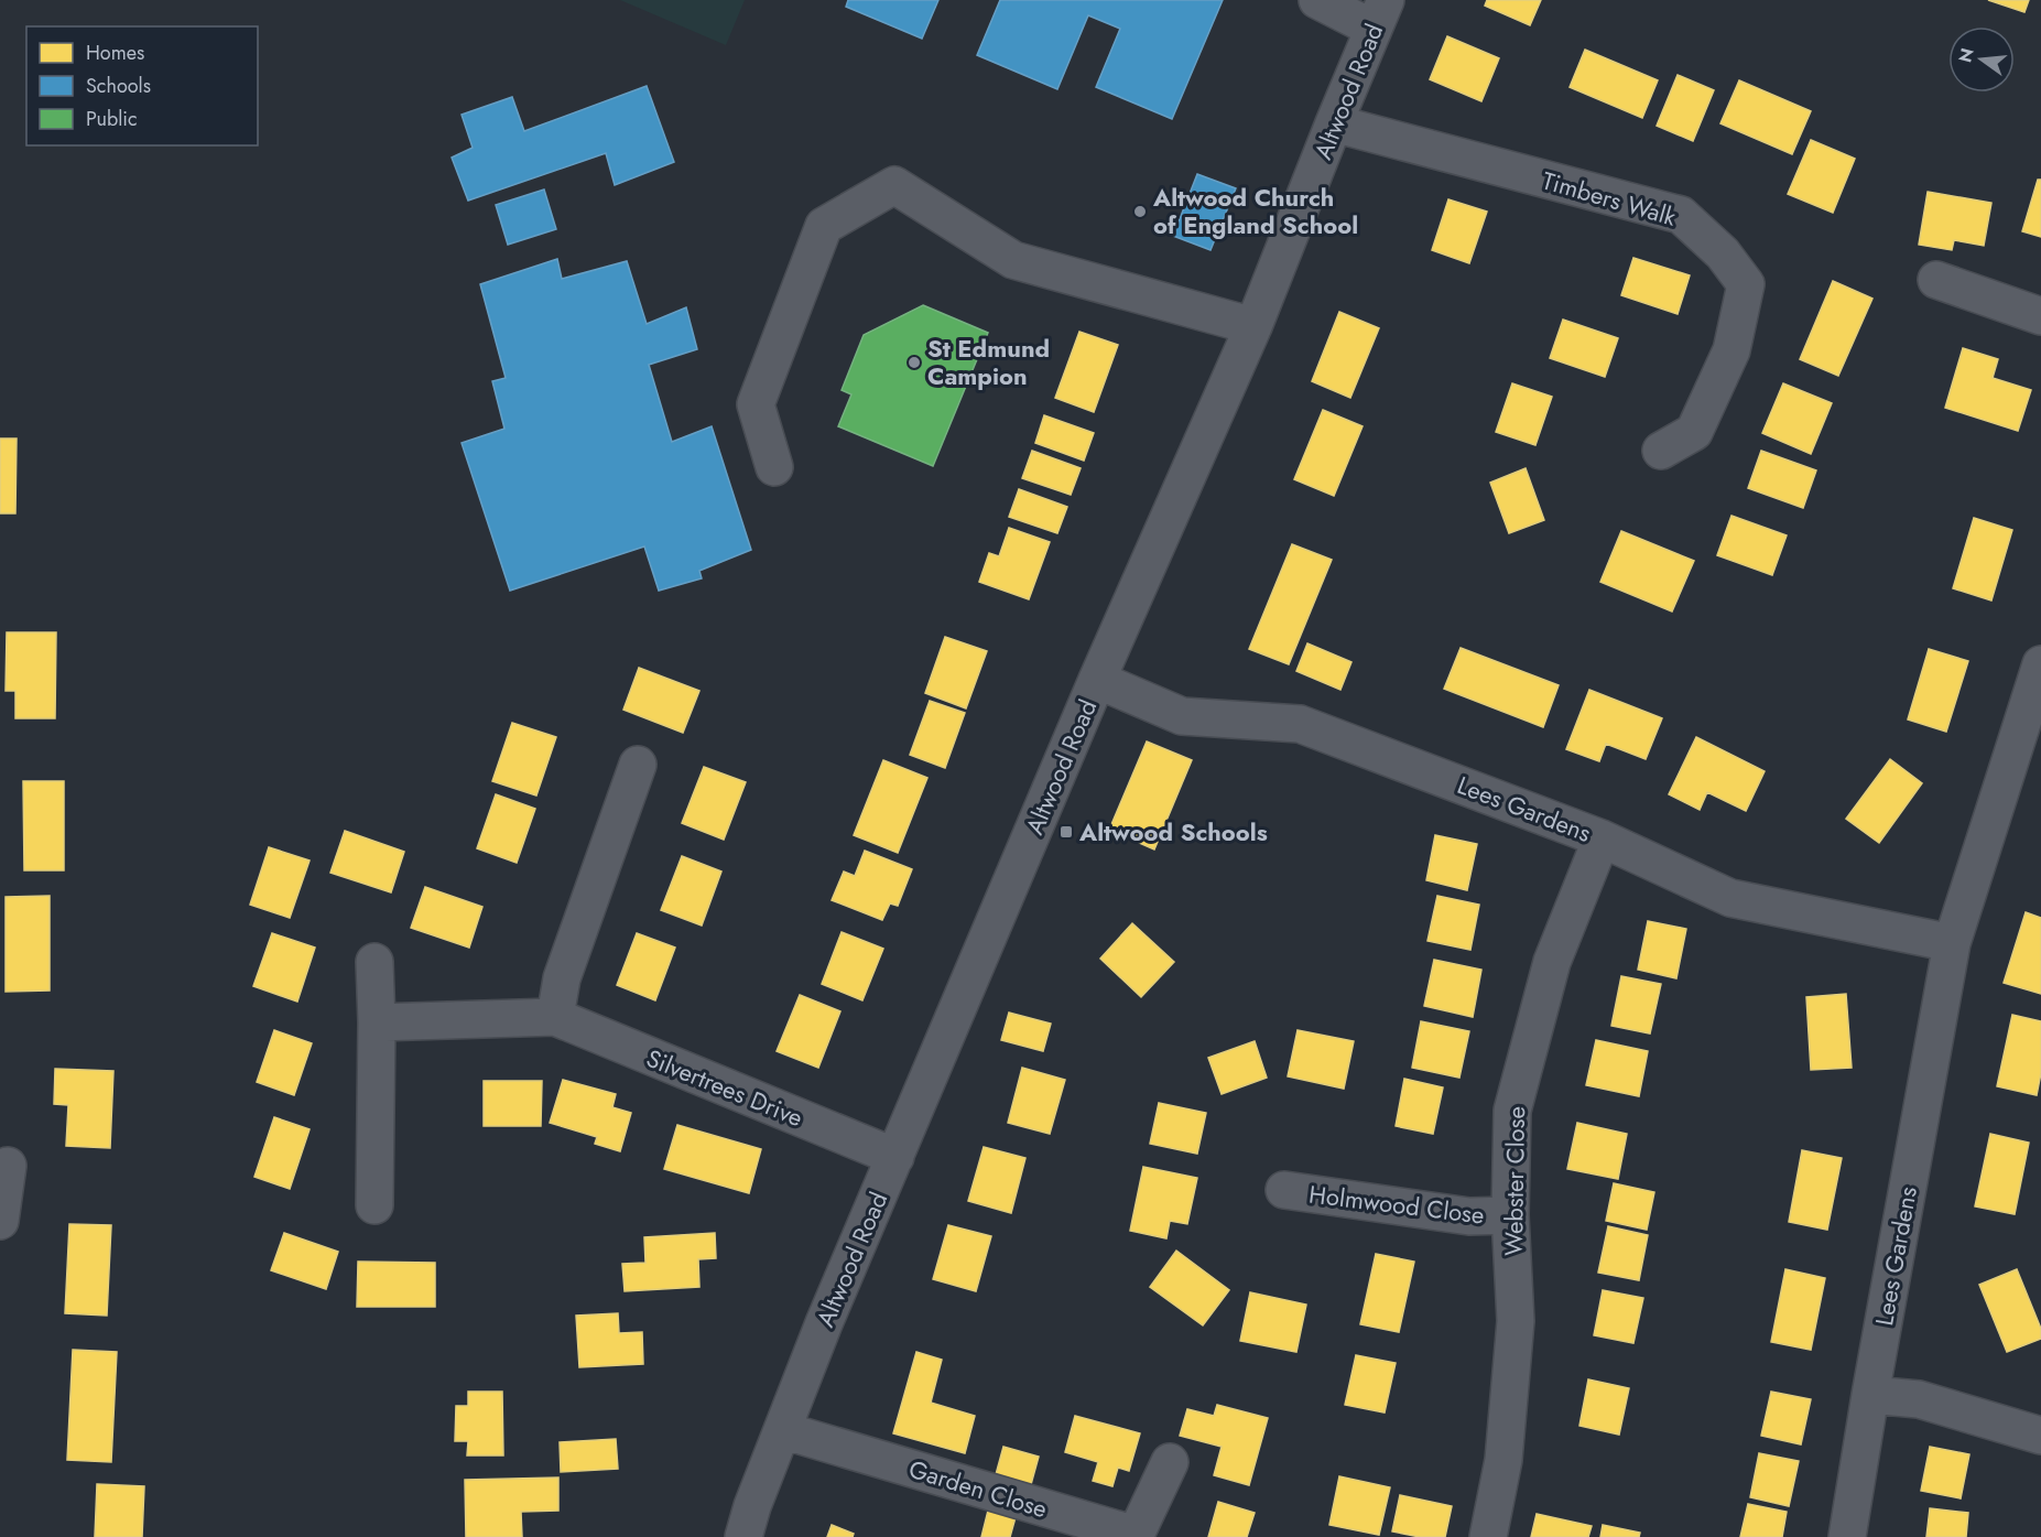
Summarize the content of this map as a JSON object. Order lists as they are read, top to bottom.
{
  "streets": {
    "street": [
      "Altwood Road",
      "Timbers Walk",
      "Lees Gardens",
      "Silvertrees Drive",
      "Webster Close",
      "Holmwood Close",
      "Garden Close"
    ]
  },
  "crossings": [
    ["Altwood Road", "Timbers Walk"],
    ["Altwood Road", "Lees Gardens"],
    ["Altwood Road", "Silvertrees Drive"],
    ["Altwood Road", "Garden Close"],
    ["Lees Gardens", "Webster Close"],
    ["Webster Close", "Holmwood Close"]
  ],
  "places": {
    "other": ["Altwood Church of England School", "St Edmund Campion"],
    "transit": ["Altwood Schools"]
  },
  "legend": ["Homes", "Schools", "Public"],
  "north": "left"
}
